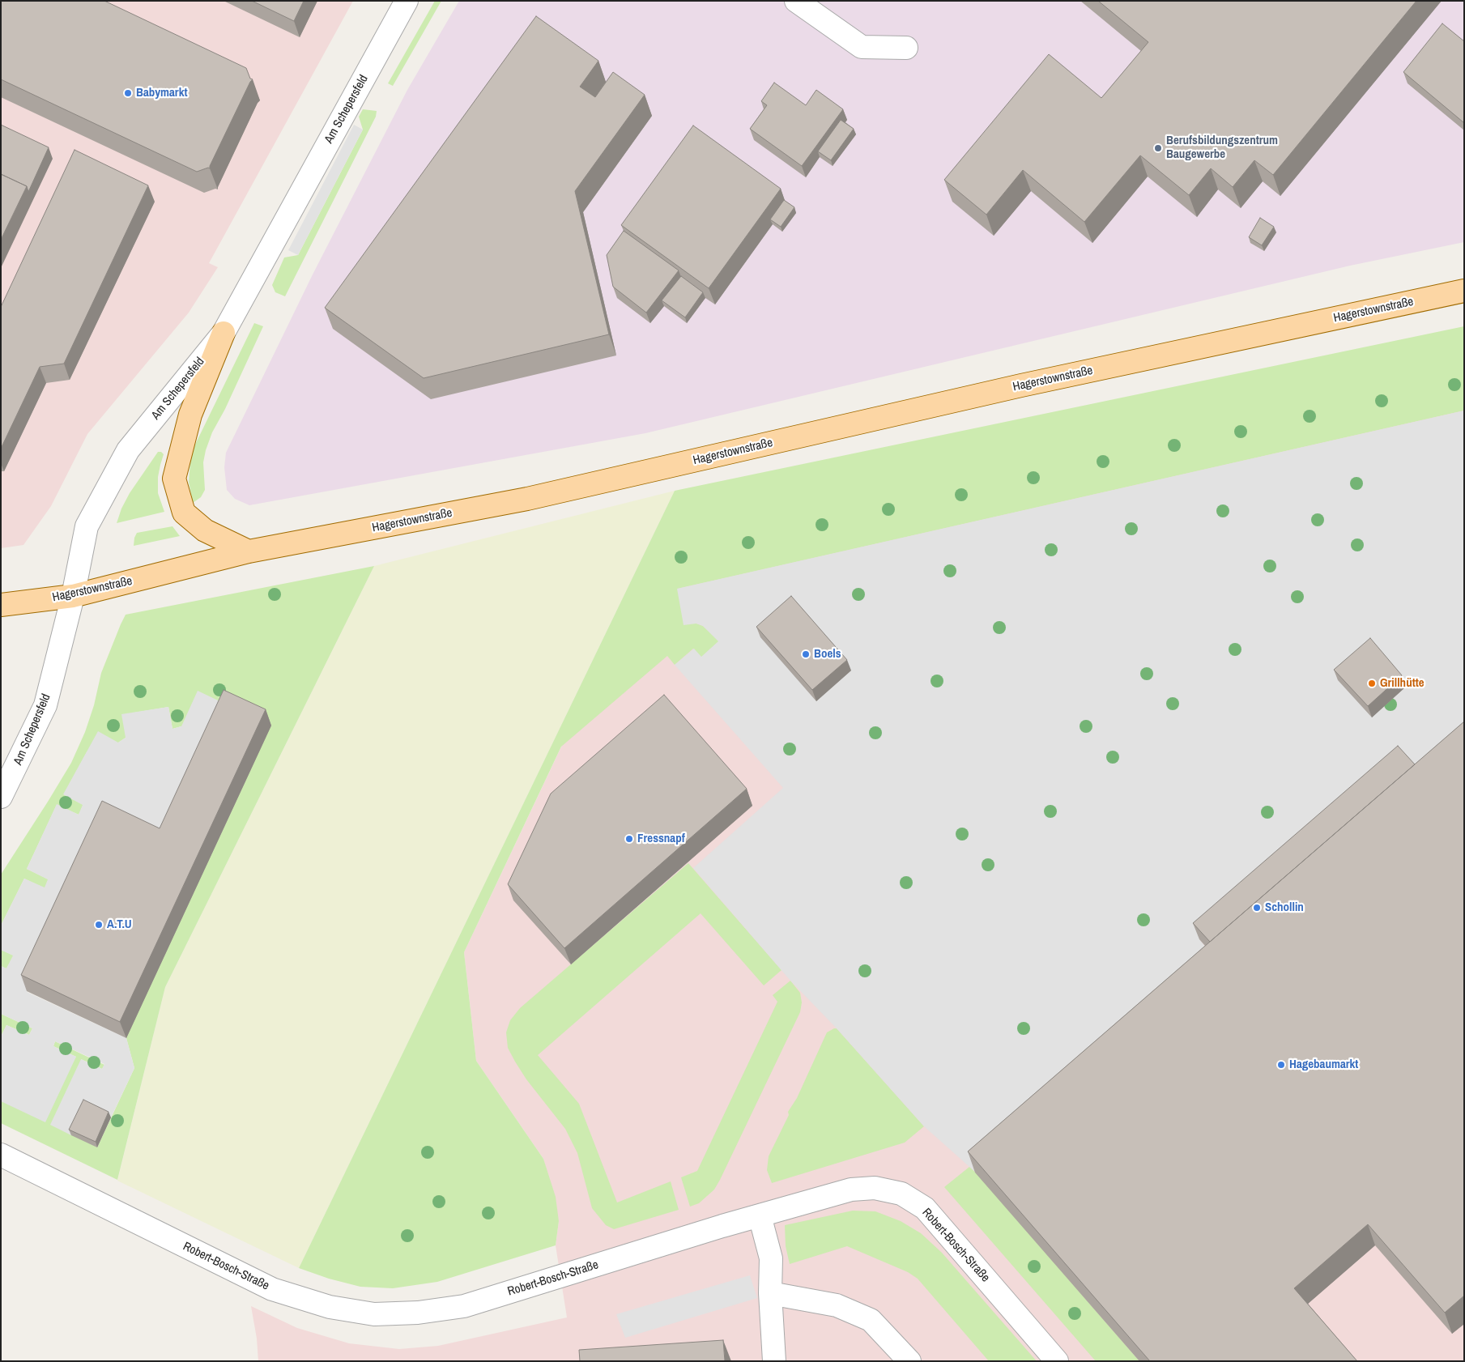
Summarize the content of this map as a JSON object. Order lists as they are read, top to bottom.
{
  "streets": {
    "main road": ["Hagerstownstraße"],
    "street": ["Am Schepersfeld", "Robert-Bosch-Straße"]
  },
  "crossings": [
    ["Am Schepersfeld", "Hagerstownstraße"]
  ],
  "places": [
    "Babymarkt",
    "Berufsbildungszentrum Baugewerbe",
    "Boels",
    "Grillhütte",
    "Fressnapf",
    "Schollin",
    "A.T.U",
    "Hagebaumarkt"
  ]
}
